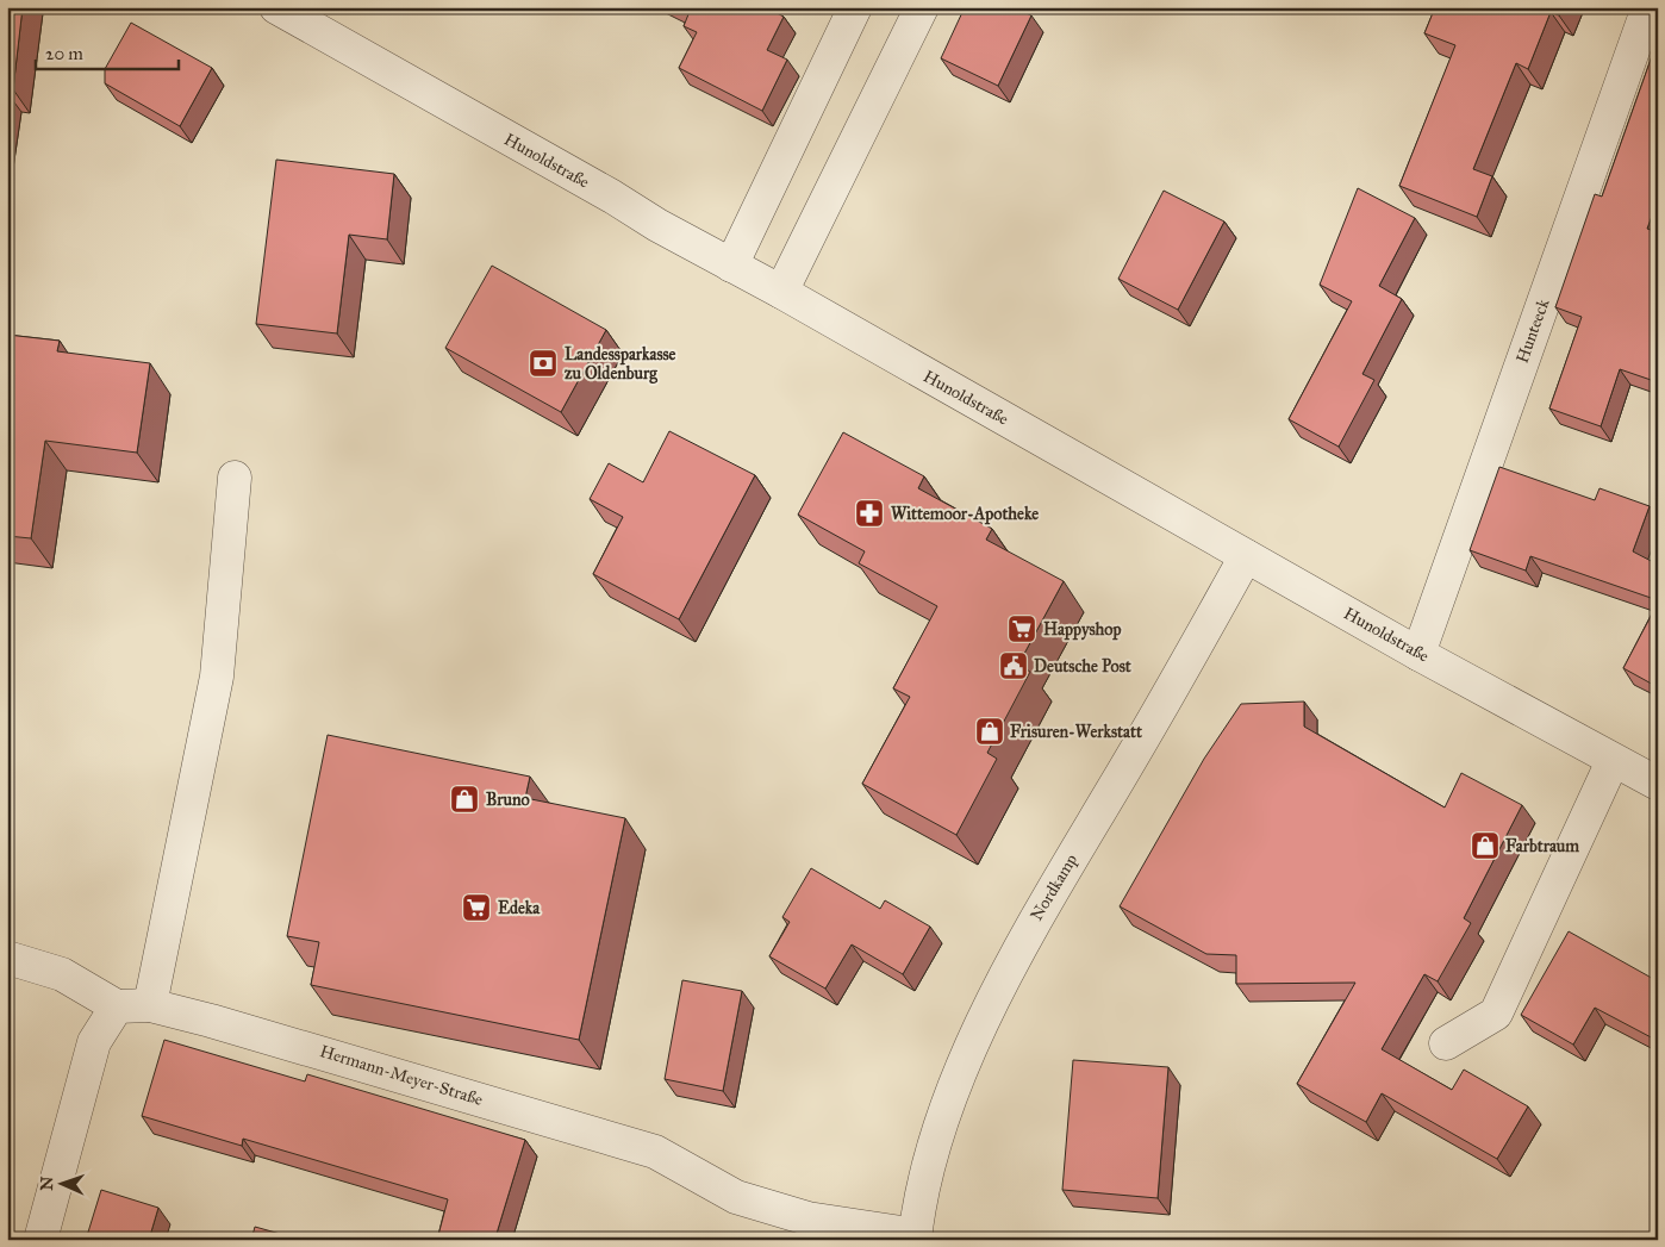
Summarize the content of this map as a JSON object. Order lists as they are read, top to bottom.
{
  "streets": {
    "street": [
      "Hunoldstraße",
      "Hunteeck",
      "Nordkamp",
      "Hermann-Meyer-Straße"
    ]
  },
  "crossings": [
    ["Hunoldstraße", "Hunteeck"],
    ["Hunoldstraße", "Nordkamp"],
    ["Nordkamp", "Hermann-Meyer-Straße"]
  ],
  "places": {
    "bank": ["Landessparkasse zu Oldenburg"],
    "pharmacy": ["Wittemoor-Apotheke"],
    "supermarket": ["Happyshop", "Edeka"],
    "public building": ["Deutsche Post"],
    "shop": ["Frisuren-Werkstatt", "Bruno", "Farbtraum"]
  },
  "scale_bar": "20 m",
  "north": "left"
}
